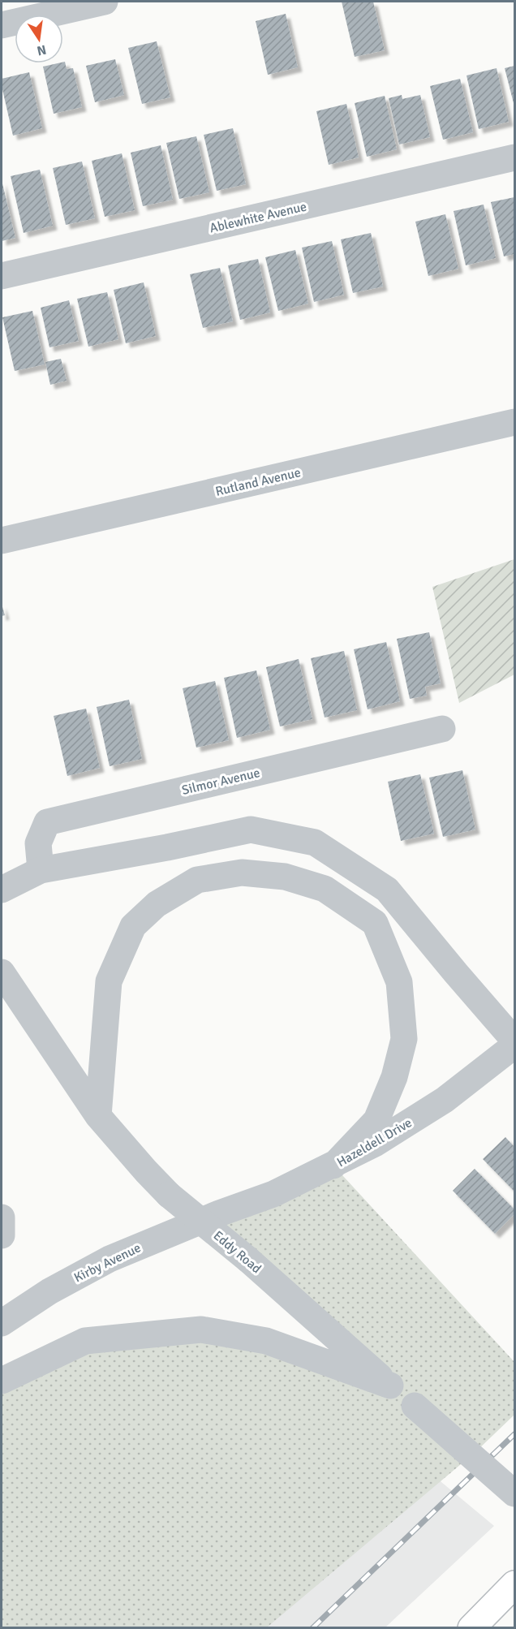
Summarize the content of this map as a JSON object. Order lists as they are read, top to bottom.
{
  "streets": {
    "street": [
      "Ablewhite Avenue",
      "Rutland Avenue",
      "Silmor Avenue",
      "Hazeldell Drive",
      "Eddy Road",
      "Kirby Avenue"
    ]
  },
  "crossings": [
    ["Hazeldell Drive", "Kirby Avenue"]
  ],
  "north": "bottom"
}
